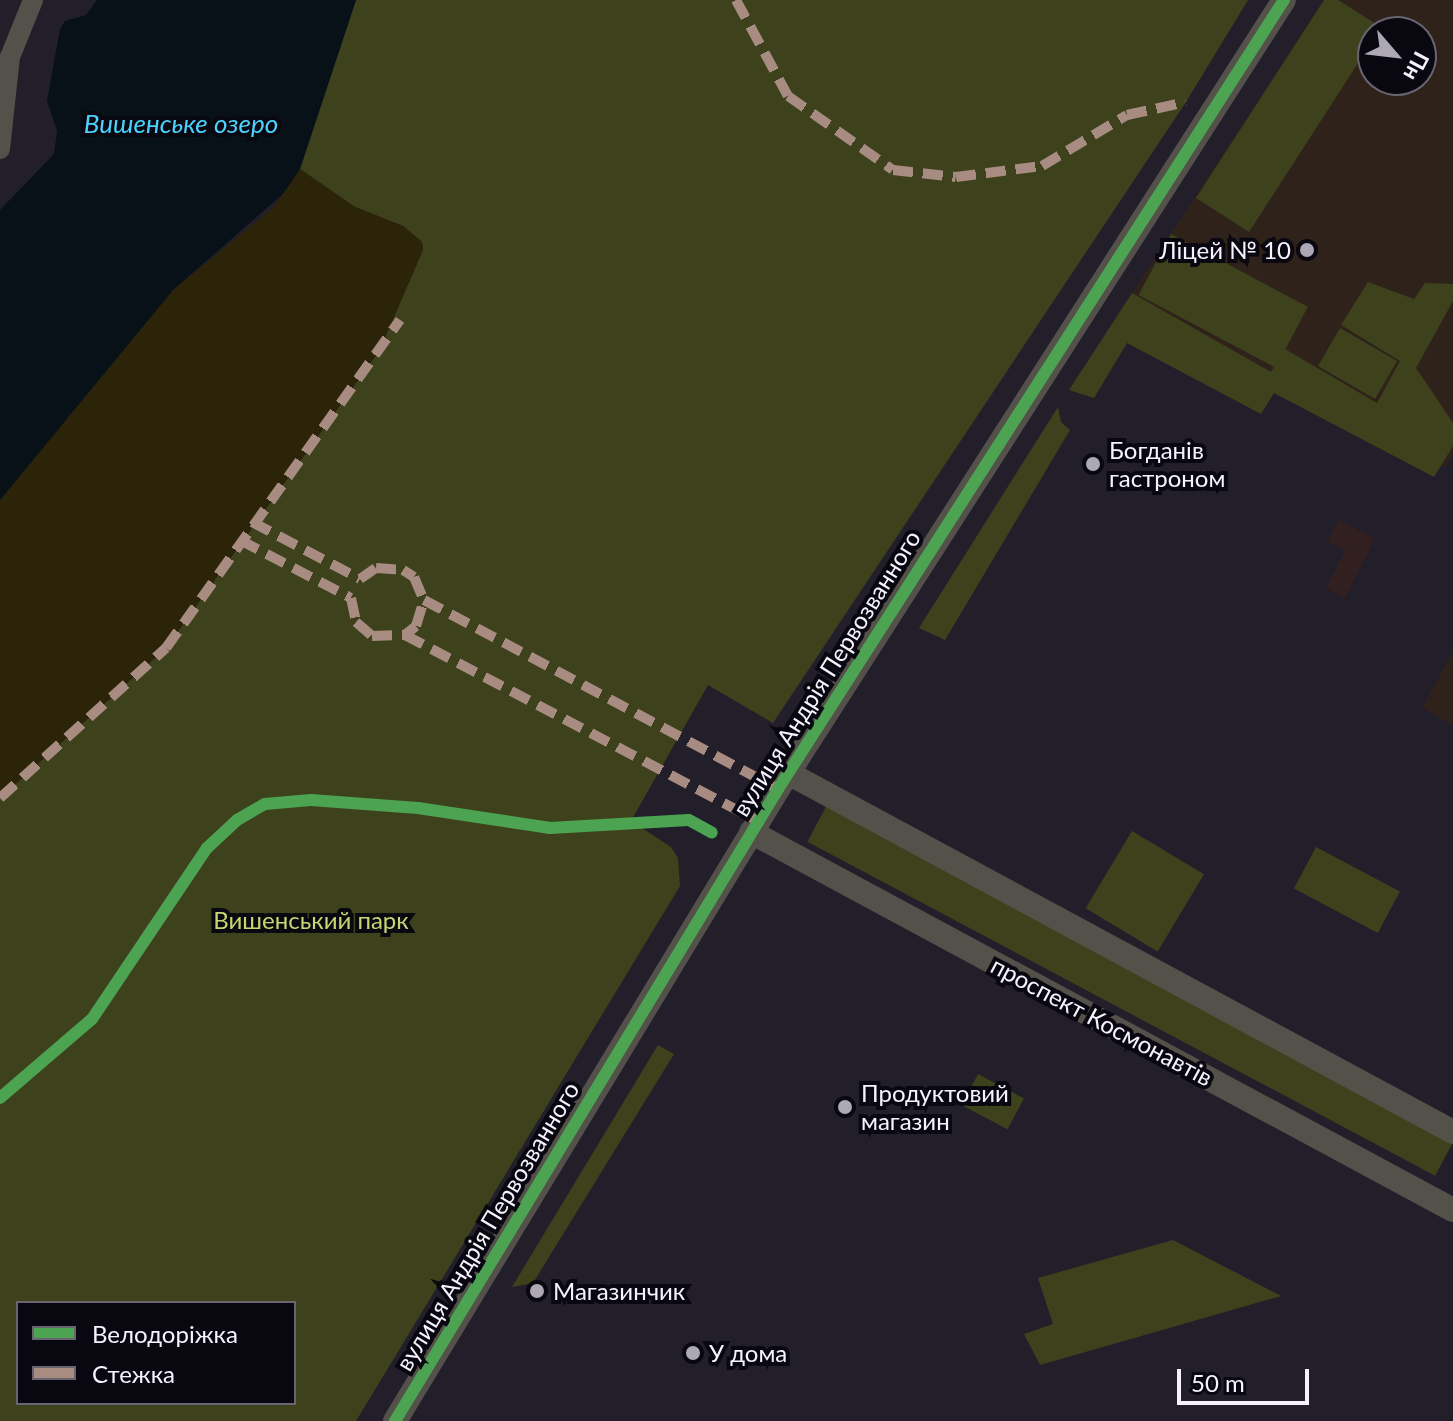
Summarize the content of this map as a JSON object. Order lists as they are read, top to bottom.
{
  "streets": {
    "street": ["вулиця Андрія Первозванного", "проспект Космонавтів"]
  },
  "crossings": [
    ["вулиця Андрія Первозванного", "проспект Космонавтів"]
  ],
  "water": ["Вишенське озеро"],
  "parks": ["Вишенський парк"],
  "places": [
    "Ліцей № 10",
    "Богданів гастроном",
    "Продуктовий магазин",
    "Магазинчик",
    "У дома"
  ],
  "legend": ["Велодоріжка", "Стежка"],
  "scale_bar": "50 m",
  "north": "bottom right"
}
